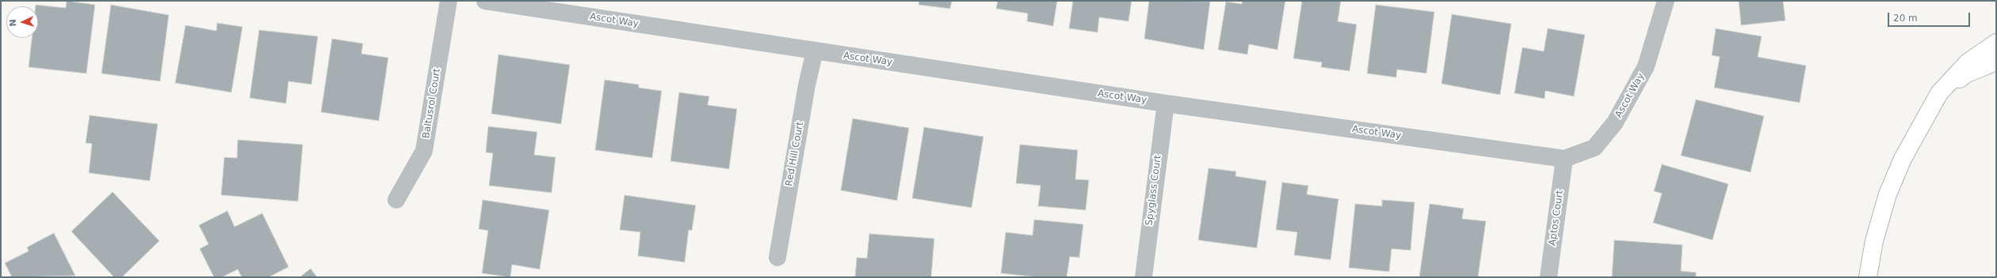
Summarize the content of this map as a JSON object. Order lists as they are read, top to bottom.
{
  "streets": {
    "street": [
      "Ascot Way",
      "Baltusrol Court",
      "Red Hill Court",
      "Spyglass Court",
      "Aptos Court"
    ]
  },
  "crossings": [
    ["Ascot Way", "Red Hill Court"],
    ["Ascot Way", "Spyglass Court"],
    ["Ascot Way", "Aptos Court"]
  ],
  "scale_bar": "20 m",
  "north": "left"
}
